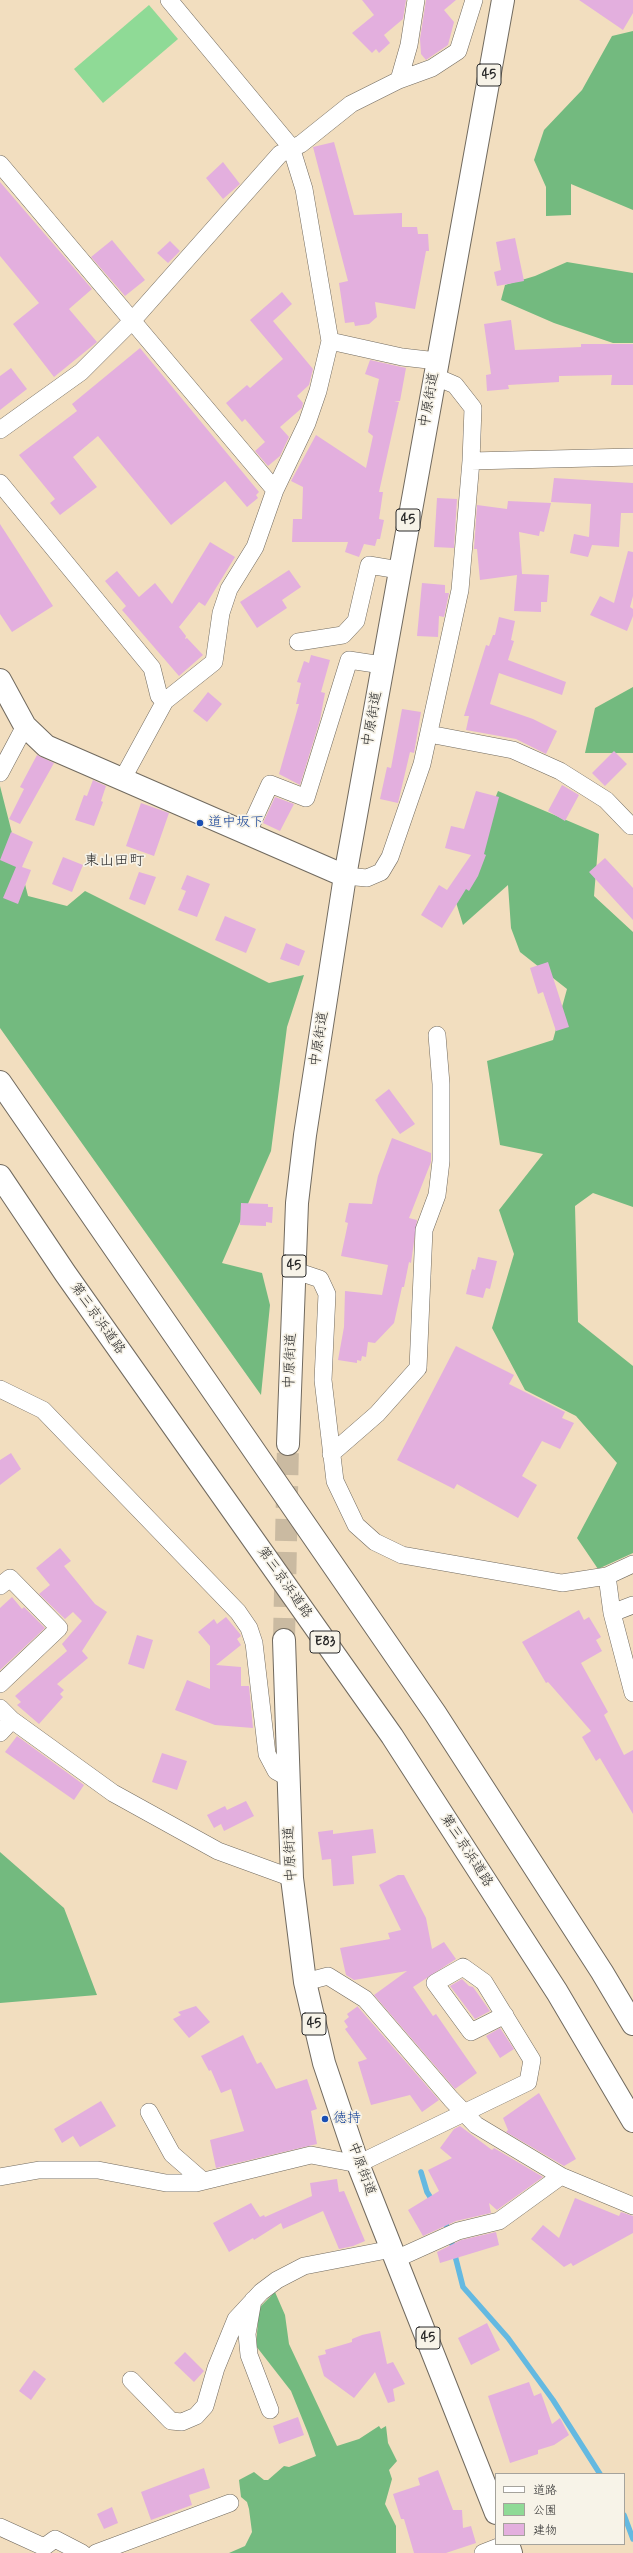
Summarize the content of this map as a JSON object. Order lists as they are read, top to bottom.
{
  "streets": {
    "main road": [
      "45",
      "中原街道",
      "第三京浜道路",
      "E83"
    ]
  },
  "districts": ["東山田町"],
  "places": ["道中坂下", "徳持"],
  "legend": ["道路", "公園", "建物"]
}
